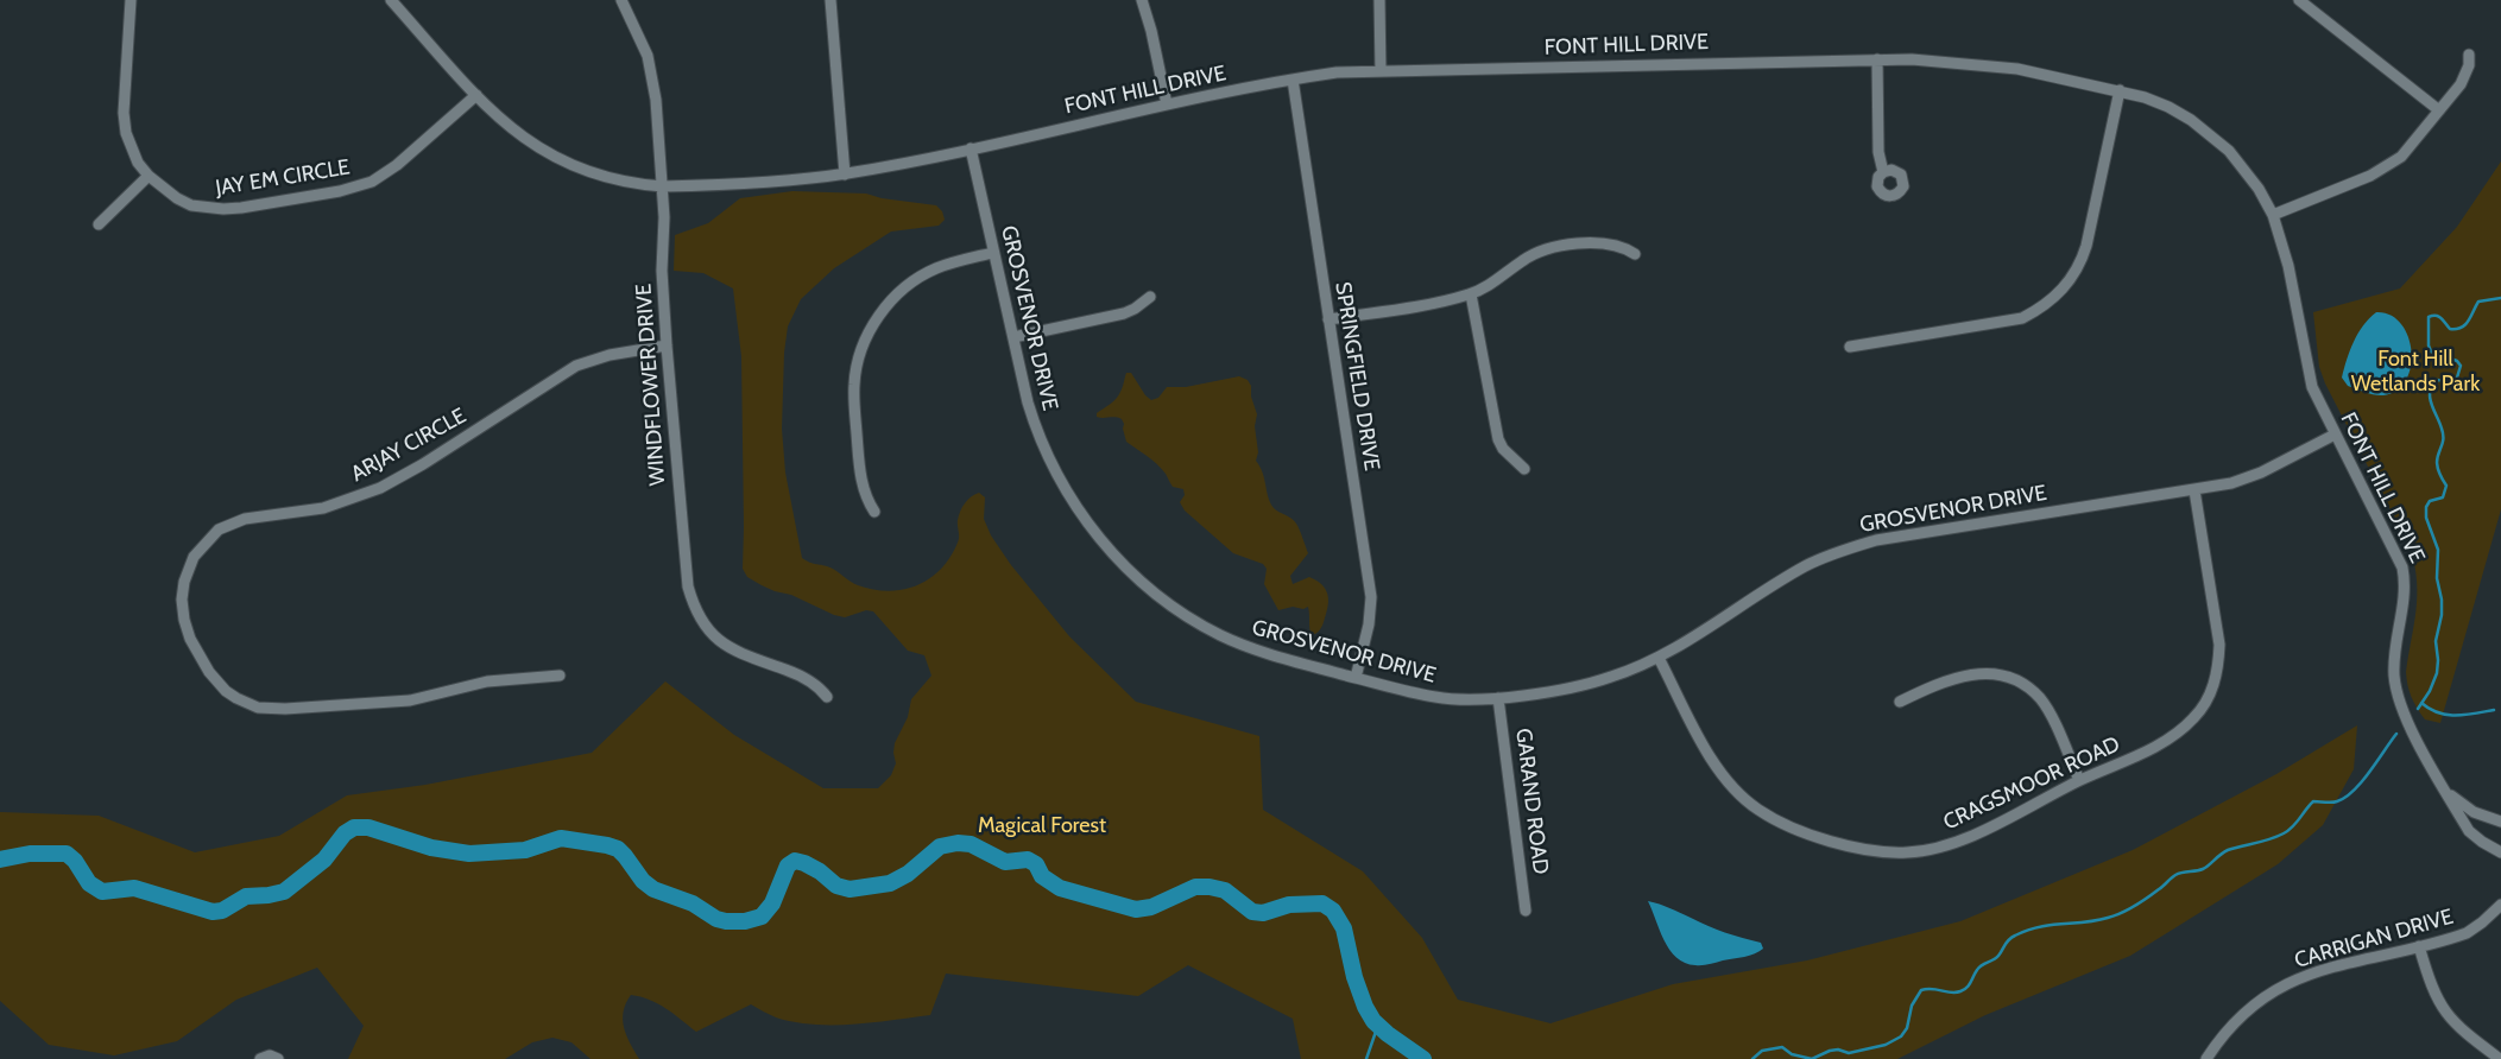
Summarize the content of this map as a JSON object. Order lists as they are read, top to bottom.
{
  "streets": {
    "street": [
      "FONT HILL DRIVE",
      "JAY EM CIRCLE",
      "GROSVENOR DRIVE",
      "SPRINGFIELD DRIVE",
      "WINDFLOWER DRIVE",
      "ARJAY CIRCLE",
      "CRAGSMOOR ROAD",
      "GARAND ROAD",
      "CARRIGAN DRIVE"
    ]
  },
  "crossings": [
    ["FONT HILL DRIVE", "JAY EM CIRCLE"],
    ["FONT HILL DRIVE", "GROSVENOR DRIVE"],
    ["FONT HILL DRIVE", "SPRINGFIELD DRIVE"],
    ["FONT HILL DRIVE", "WINDFLOWER DRIVE"],
    ["GROSVENOR DRIVE", "SPRINGFIELD DRIVE"],
    ["GROSVENOR DRIVE", "CRAGSMOOR ROAD"],
    ["GROSVENOR DRIVE", "GARAND ROAD"],
    ["WINDFLOWER DRIVE", "ARJAY CIRCLE"]
  ],
  "parks": ["Font Hill Wetlands Park", "Magical Forest"]
}
